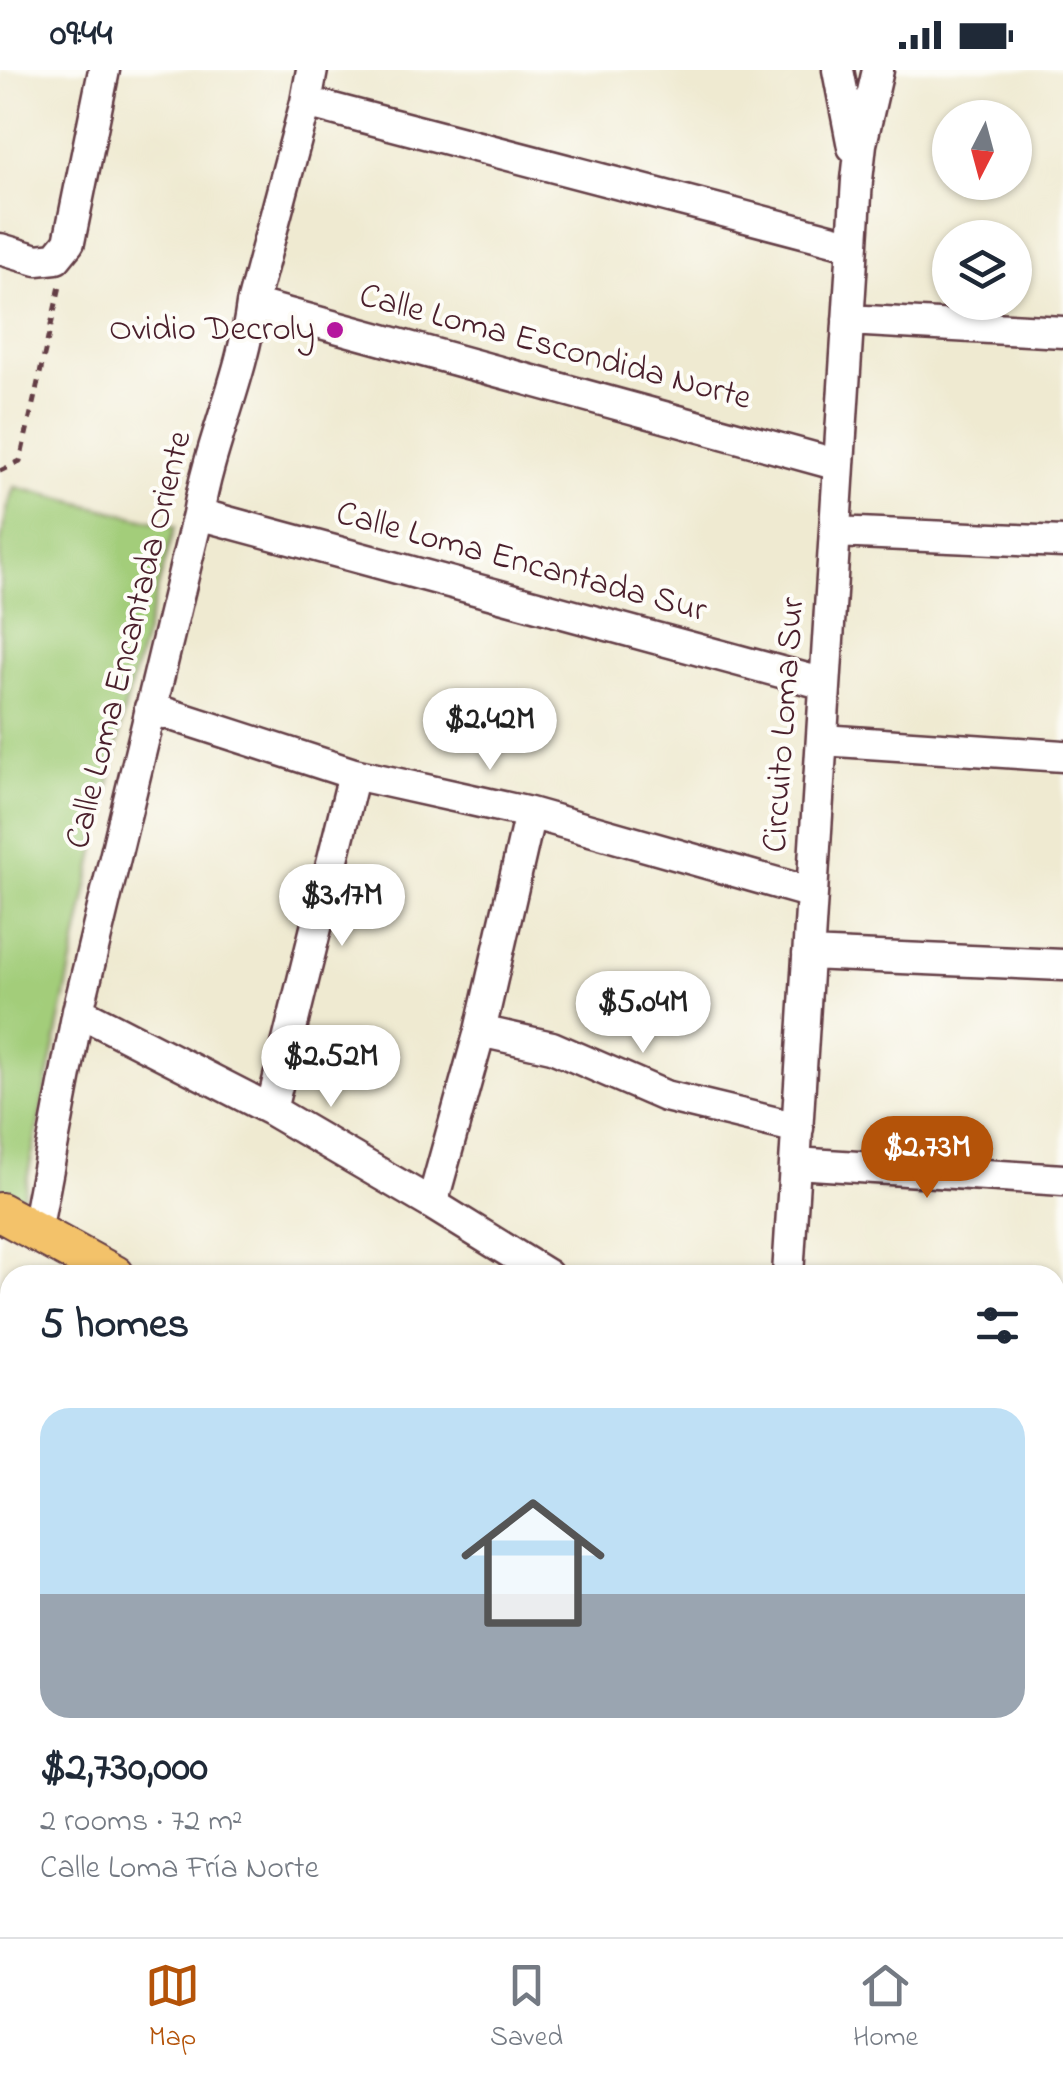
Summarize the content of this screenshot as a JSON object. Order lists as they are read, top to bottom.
{
  "streets": {
    "street": [
      "Calle Loma Escondida Norte",
      "Calle Loma Encantada Sur",
      "Calle Loma Encantada Oriente",
      "Circuito Loma Sur"
    ]
  },
  "crossings": [
    ["Calle Loma Escondida Norte", "Calle Loma Encantada Oriente"],
    ["Calle Loma Escondida Norte", "Circuito Loma Sur"],
    ["Calle Loma Encantada Sur", "Calle Loma Encantada Oriente"],
    ["Calle Loma Encantada Sur", "Circuito Loma Sur"]
  ],
  "places": ["Ovidio Decroly"],
  "north": "bottom",
  "page": {
    "status": "09:44",
    "price": [
      "$2.42M",
      "$3.17M",
      "$5.04M",
      "$2.52M",
      "$2.73M"
    ],
    "heading": "5 homes",
    "list": [
      {
        "name": "$2,730,000",
        "note": "2 rooms · 72 m² · Calle Loma Fría Norte"
      }
    ],
    "tabs": ["Map", "Saved", "Home"]
  }
}
